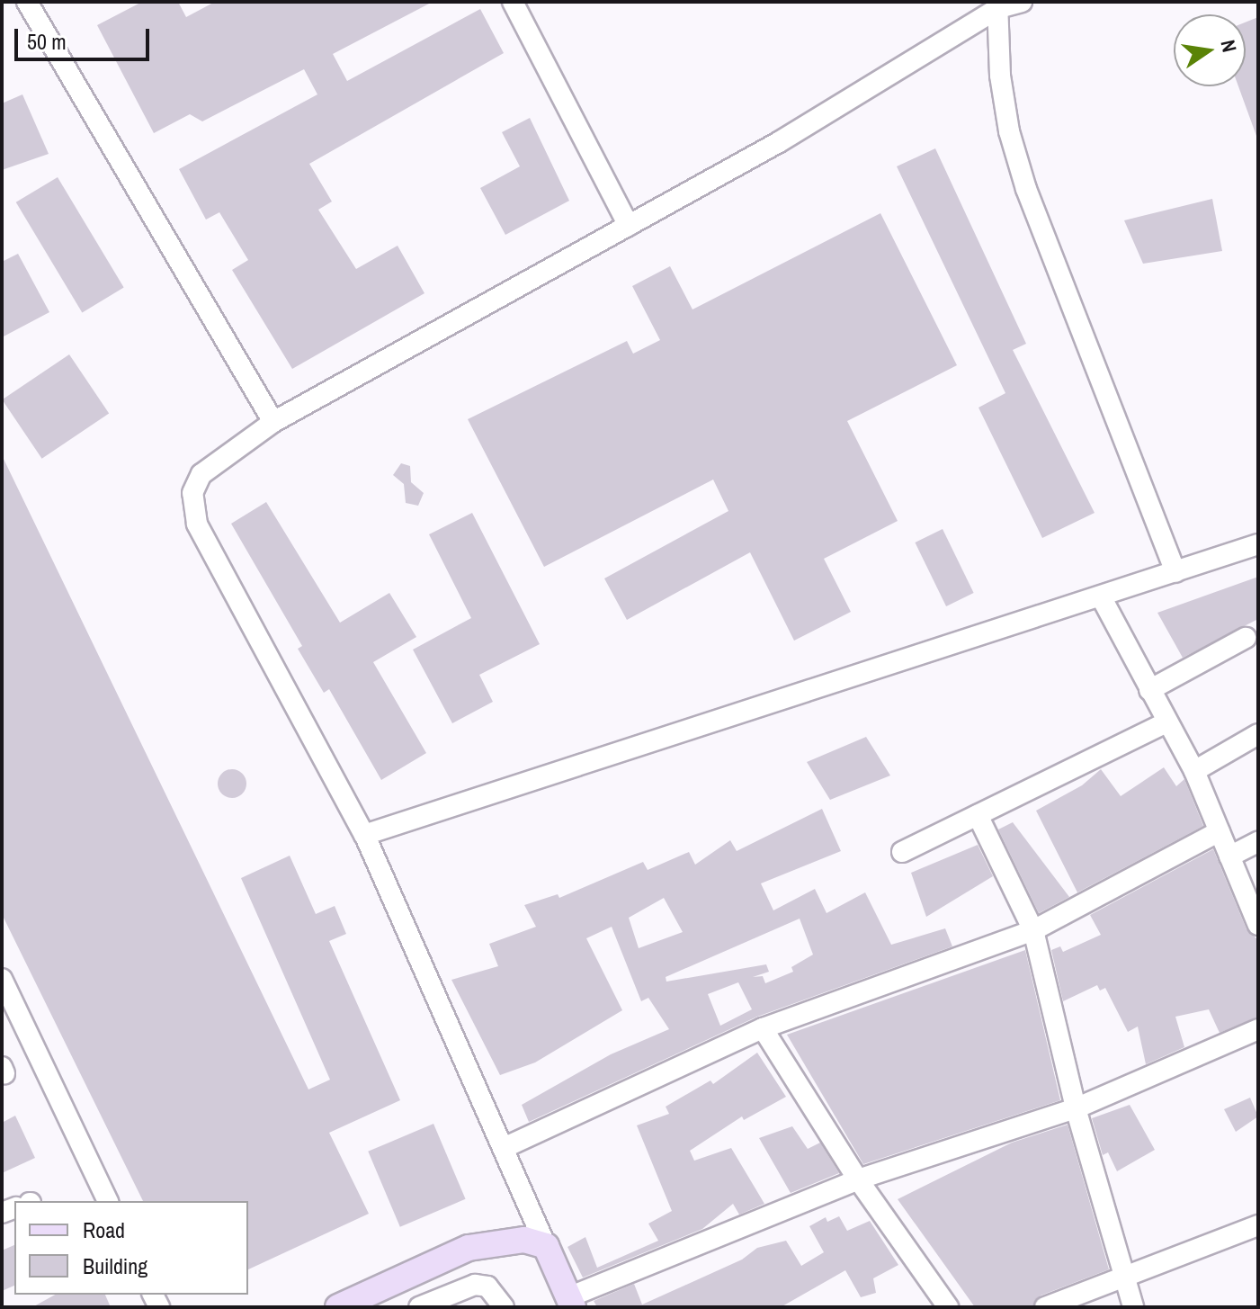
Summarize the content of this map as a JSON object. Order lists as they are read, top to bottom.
{
  "legend": ["Road", "Building"],
  "scale_bar": "50 m",
  "north": "right"
}
